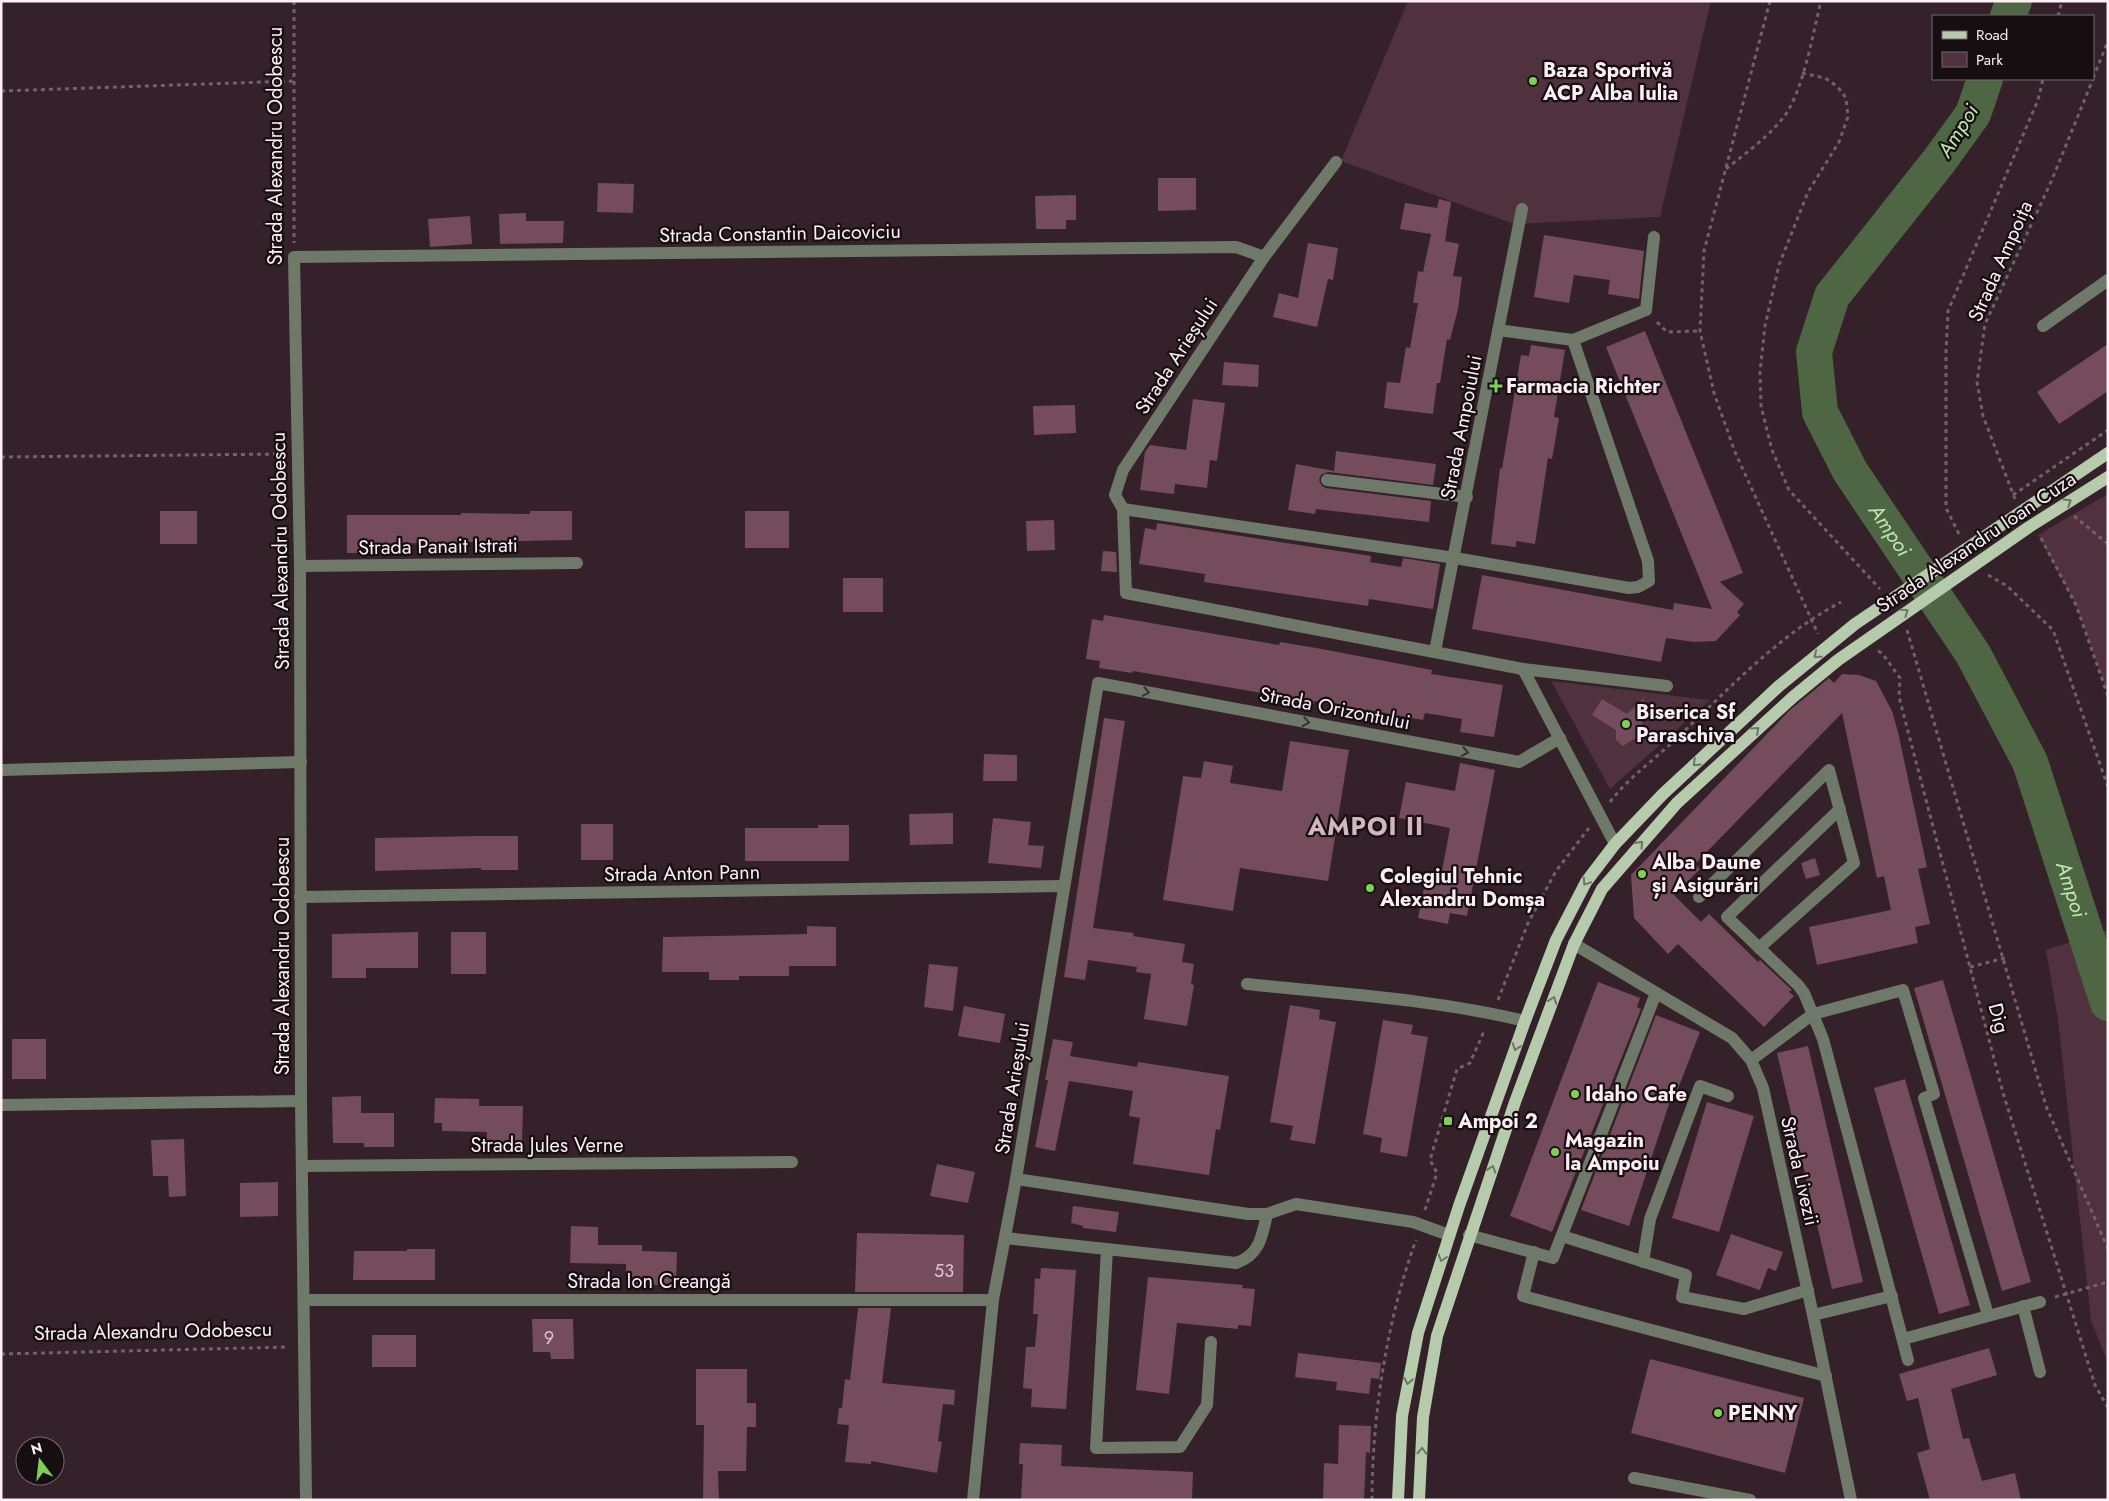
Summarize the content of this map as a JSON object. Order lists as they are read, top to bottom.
{
  "streets": {
    "main road": ["Strada Alexandru Ioan Cuza"],
    "street": [
      "Strada Alexandru Odobescu",
      "Strada Constantin Daicoviciu",
      "Strada Arieșului",
      "Strada Ampoiului",
      "Strada Panait Istrati",
      "Strada Orizontului",
      "Strada Anton Pann",
      "Strada Jules Verne",
      "Strada Livezii",
      "Strada Ion Creangă"
    ],
    "path": ["Strada Ampoița", "Dig"]
  },
  "crossings": [
    ["Strada Alexandru Odobescu", "Strada Constantin Daicoviciu"],
    ["Strada Alexandru Odobescu", "Strada Panait Istrati"],
    ["Strada Alexandru Odobescu", "Strada Anton Pann"],
    ["Strada Alexandru Odobescu", "Strada Jules Verne"],
    ["Strada Alexandru Odobescu", "Strada Ion Creangă"],
    ["Strada Constantin Daicoviciu", "Strada Arieșului"],
    ["Strada Arieșului", "Strada Ampoiului"],
    ["Strada Arieșului", "Strada Orizontului"],
    ["Strada Arieșului", "Strada Anton Pann"],
    ["Strada Arieșului", "Strada Ion Creangă"],
    ["Strada Alexandru Ioan Cuza", "Dig"],
    ["Strada Alexandru Ioan Cuza", "Strada Livezii"]
  ],
  "one_way": ["Strada Orizontului"],
  "districts": ["AMPOI II"],
  "water": ["Ampoi"],
  "places": {
    "other": [
      "Baza Sportivă ACP Alba Iulia",
      "Biserica Sf Paraschiva",
      "Alba Daune și Asigurări",
      "Colegiul Tehnic Alexandru Domșa",
      "Idaho Cafe",
      "Magazin la Ampoiu",
      "PENNY"
    ],
    "health": ["Farmacia Richter"],
    "transit": ["Ampoi 2"]
  },
  "house_numbers": ["53", "9"],
  "legend": ["Road", "Park"],
  "north": "top"
}
